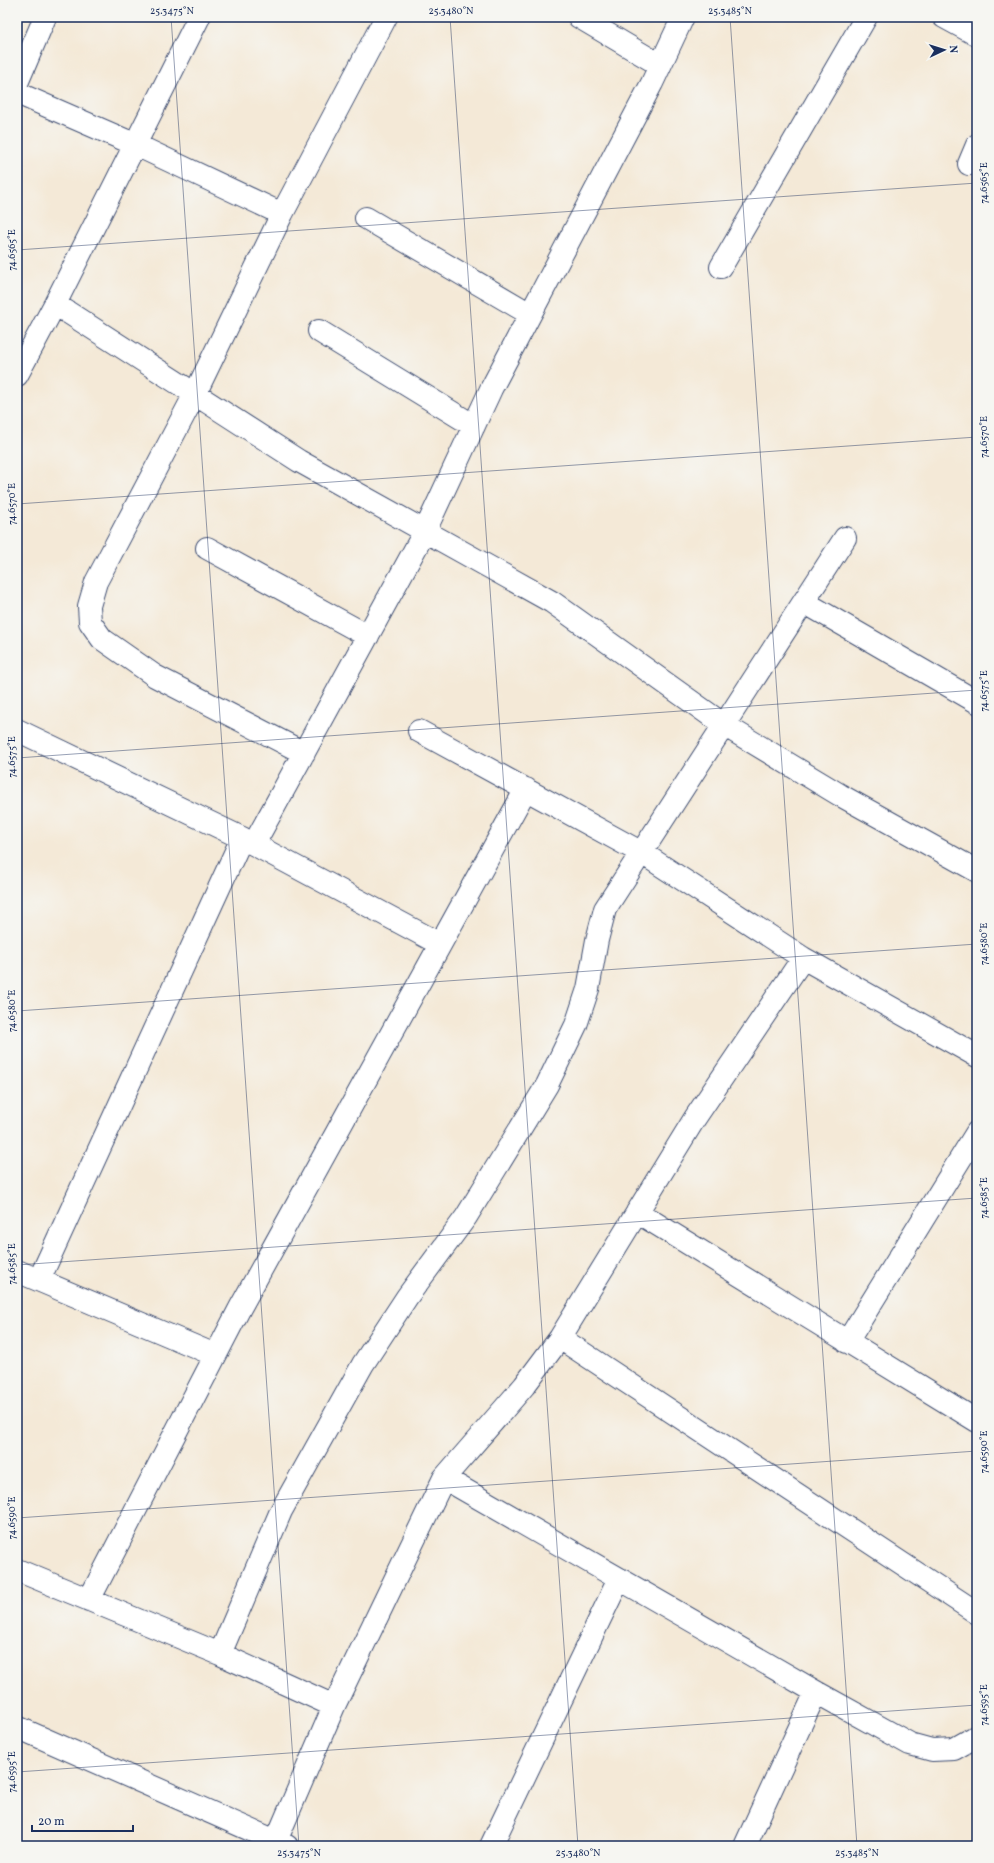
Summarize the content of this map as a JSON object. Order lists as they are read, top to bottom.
{
  "scale_bar": "20 m",
  "north": "right",
  "coordinates": [
    "25.3475°N",
    "25.3480°N",
    "25.3485°N",
    "74.6565°E",
    "74.6570°E",
    "74.6575°E",
    "74.6580°E",
    "74.6585°E",
    "74.6590°E",
    "74.6595°E"
  ]
}
